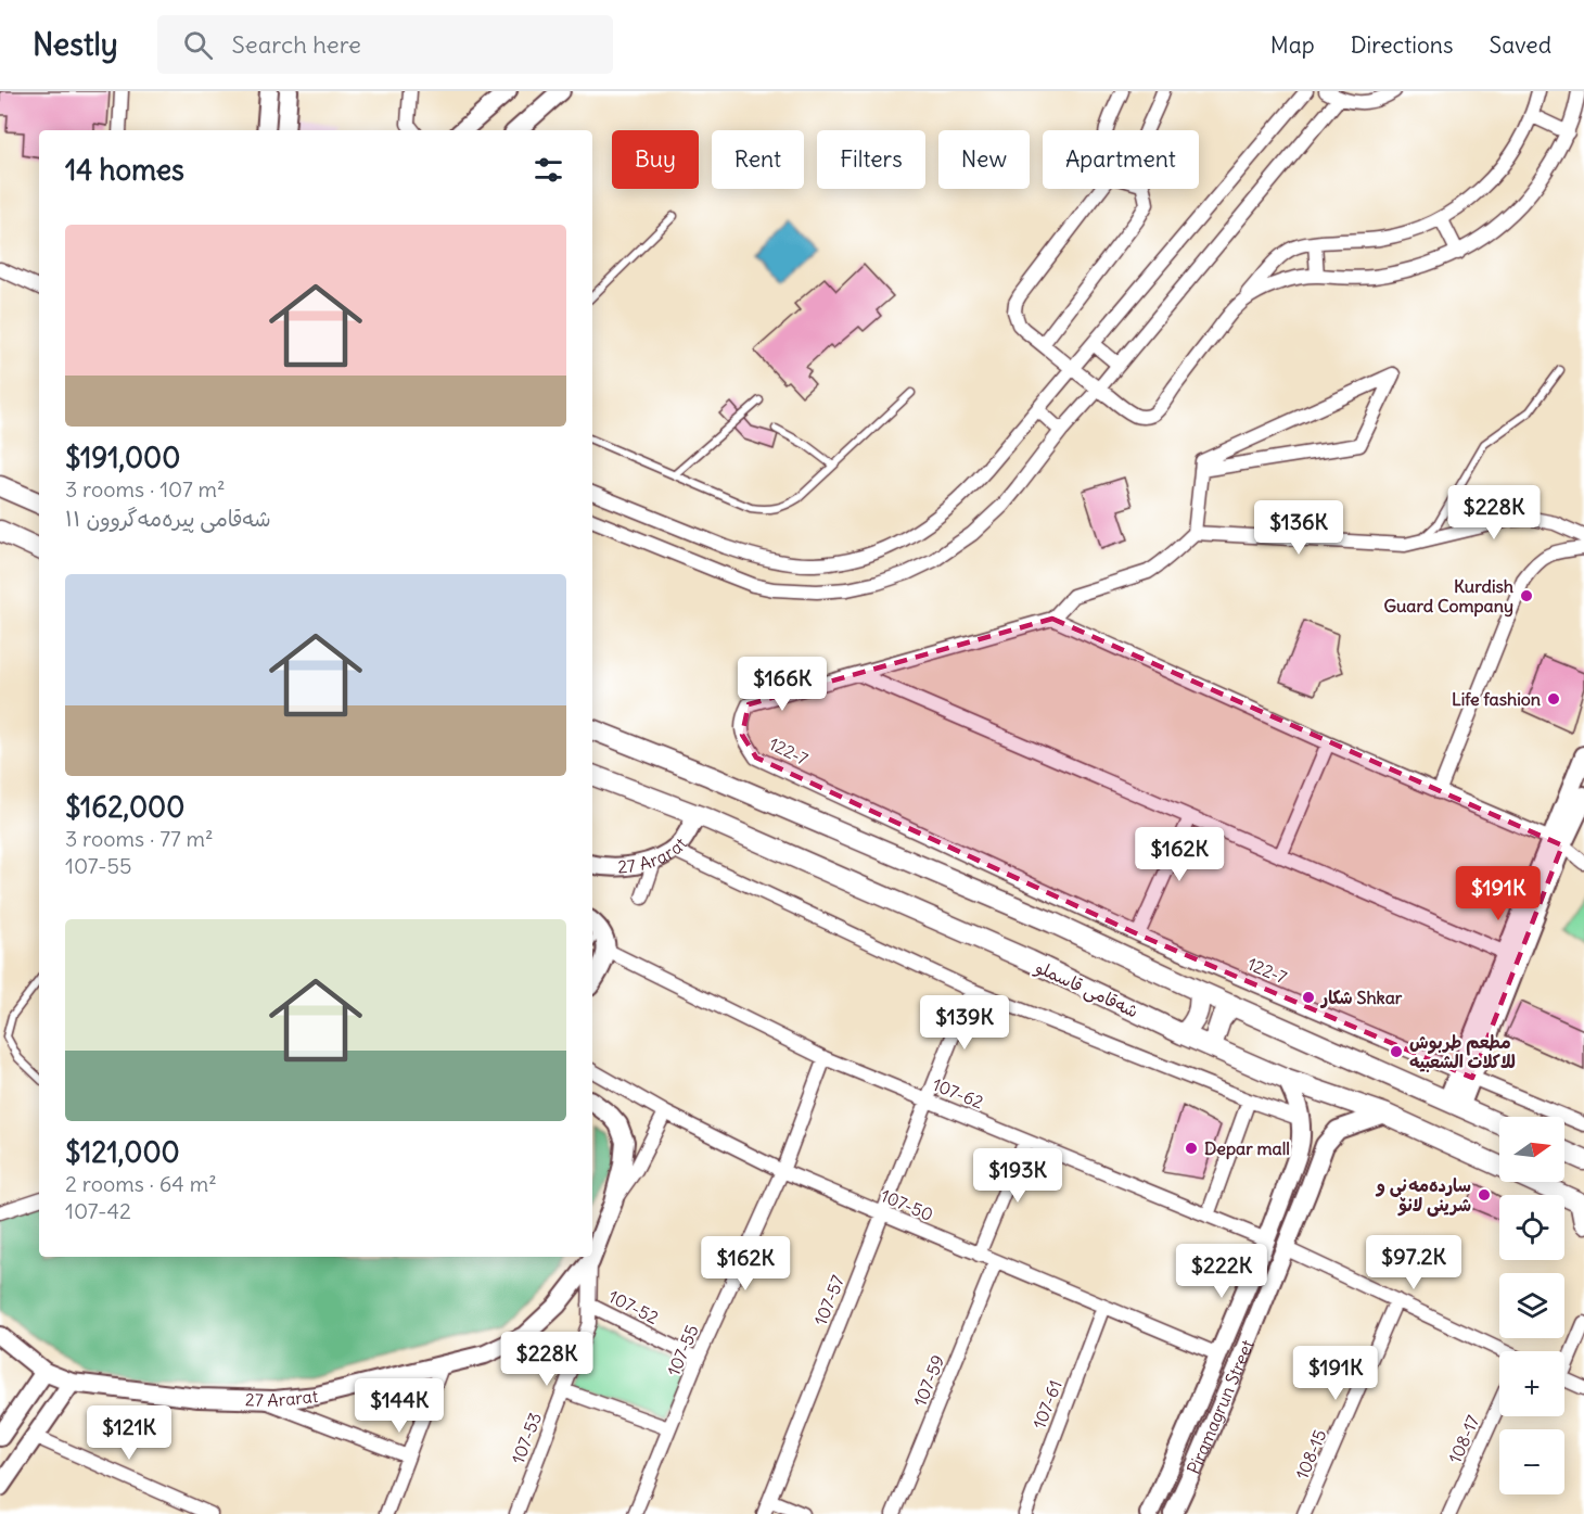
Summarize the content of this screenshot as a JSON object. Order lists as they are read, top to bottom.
{
  "streets": {
    "main road": ["27 Ararat", "شەقامی قاسملو", "Piramagrun Street"],
    "street": [
      "122-7",
      "107-62",
      "107-50",
      "107-57",
      "107-52",
      "107-55",
      "107-59",
      "107-61",
      "107-53",
      "108-17",
      "108-15"
    ]
  },
  "crossings": [
    ["27 Ararat", "شەقامی قاسملو"],
    ["27 Ararat", "107-53"],
    ["شەقامی قاسملو", "Piramagrun Street"],
    ["107-62", "107-57"],
    ["107-62", "107-55"],
    ["107-62", "Piramagrun Street"],
    ["107-50", "107-57"],
    ["107-50", "107-55"],
    ["107-50", "107-59"],
    ["107-50", "107-61"],
    ["107-50", "Piramagrun Street"],
    ["107-52", "107-55"],
    ["107-52", "107-53"]
  ],
  "places": [
    "Kurdish Guard Company",
    "Life fashion",
    "شکار Shkar",
    "مطعم طربوش للاكلات الشعبيه",
    "Depar mall",
    "ساردەمەنی و شرینی لانۆ"
  ],
  "north": "right",
  "page": {
    "header": "Nestly",
    "search": "Search here",
    "nav": ["Map", "Directions", "Saved"],
    "chip": [
      "Buy",
      "Rent",
      "Filters",
      "New",
      "Apartment"
    ],
    "heading": "14 homes",
    "list": [
      {
        "name": "$191,000",
        "note": "3 rooms · 107 m² · شەقامی پیرەمەگروون ١١"
      },
      {
        "name": "$162,000",
        "note": "3 rooms · 77 m² · 107-55"
      },
      {
        "name": "$121,000",
        "note": "2 rooms · 64 m² · 107-42"
      }
    ],
    "price": [
      "$228K",
      "$136K",
      "$166K",
      "$162K",
      "$191K",
      "$139K",
      "$193K",
      "$97.2K",
      "$162K",
      "$222K",
      "$228K",
      "$191K",
      "$144K",
      "$121K"
    ],
    "map_buttons": ["+", "−"]
  }
}
